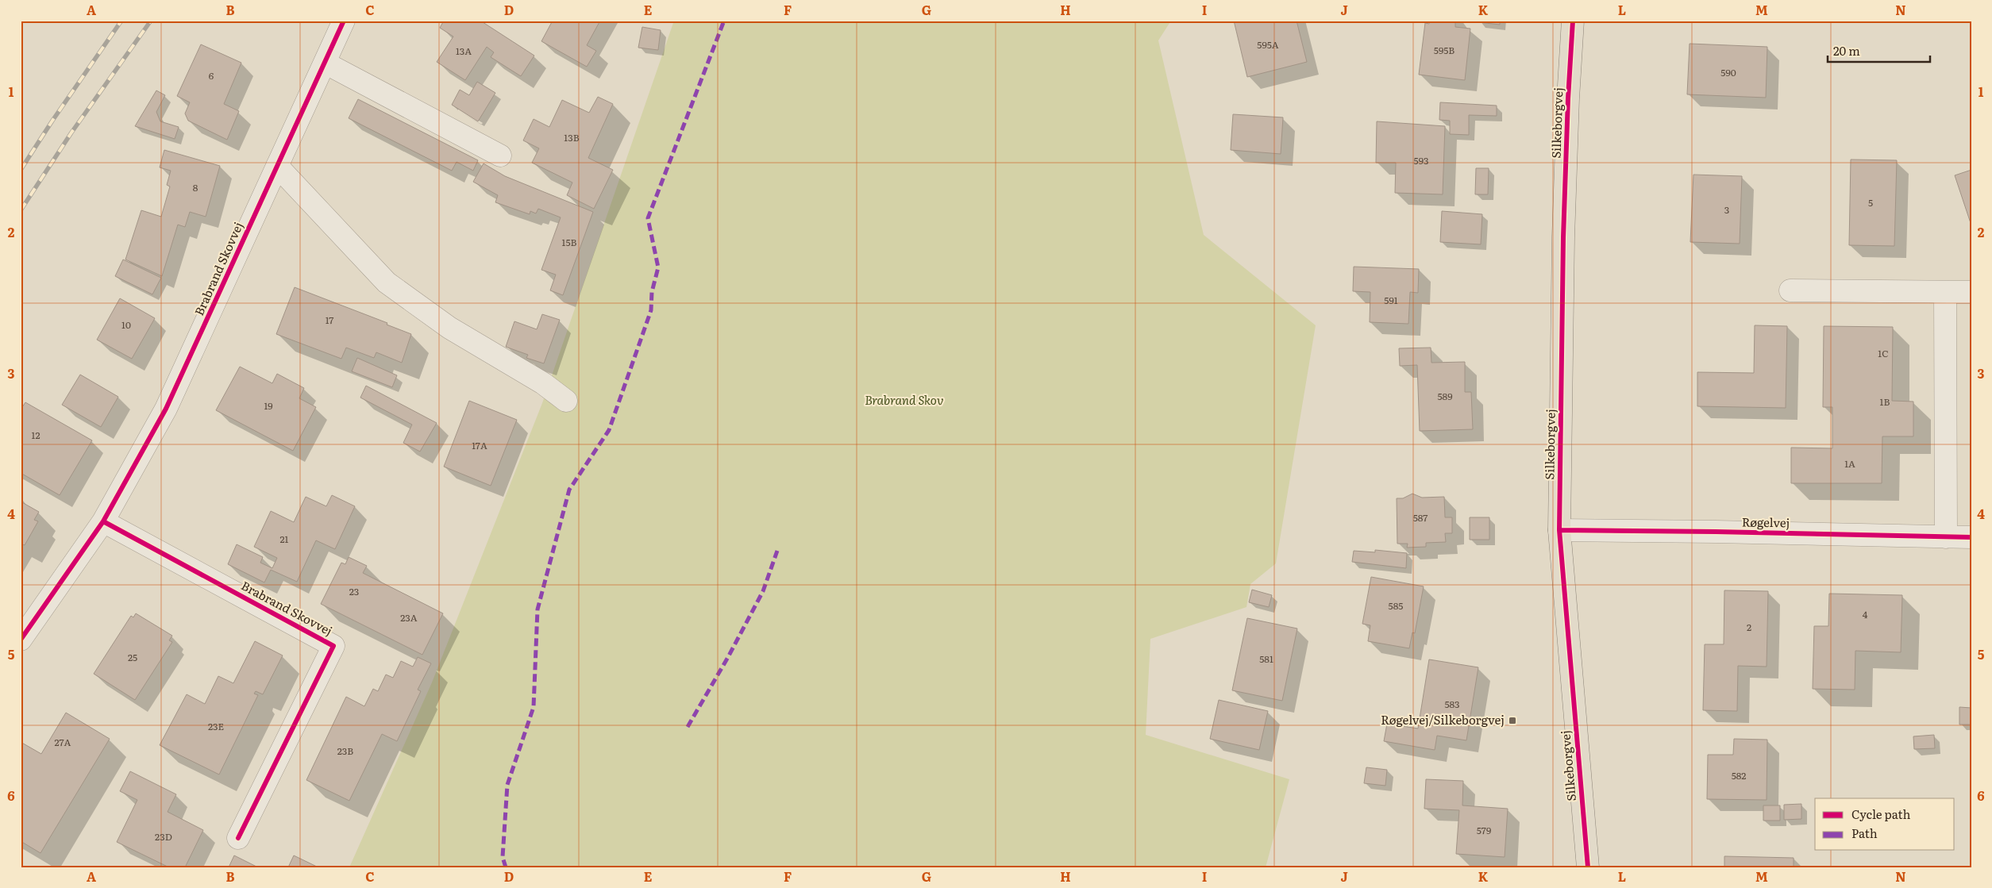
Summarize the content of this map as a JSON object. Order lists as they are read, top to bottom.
{
  "streets": {
    "main road": ["Silkeborgvej"],
    "street": ["Brabrand Skovvej", "Røgelvej"]
  },
  "crossings": [
    ["Silkeborgvej", "Røgelvej"]
  ],
  "parks": ["Brabrand Skov"],
  "places": {
    "transit": ["Røgelvej/Silkeborgvej"]
  },
  "house_numbers": [
    "595A",
    "595B",
    "13A",
    "590",
    "6",
    "13B",
    "593",
    "8",
    "5",
    "3",
    "15B",
    "591",
    "17",
    "10",
    "1C",
    "589",
    "1B",
    "19",
    "12",
    "17A",
    "1A",
    "587",
    "21",
    "23",
    "585",
    "4",
    "23A",
    "2",
    "25",
    "581",
    "583",
    "23E",
    "27A",
    "23B",
    "582",
    "579",
    "23D"
  ],
  "legend": ["Cycle path", "Path"],
  "scale_bar": "20 m",
  "grid": {
    "columns": [
      "A",
      "B",
      "C",
      "D",
      "E",
      "F",
      "G",
      "H",
      "I",
      "J",
      "K",
      "L",
      "M",
      "N"
    ],
    "rows": [
      "1",
      "2",
      "3",
      "4",
      "5",
      "6"
    ]
  }
}
